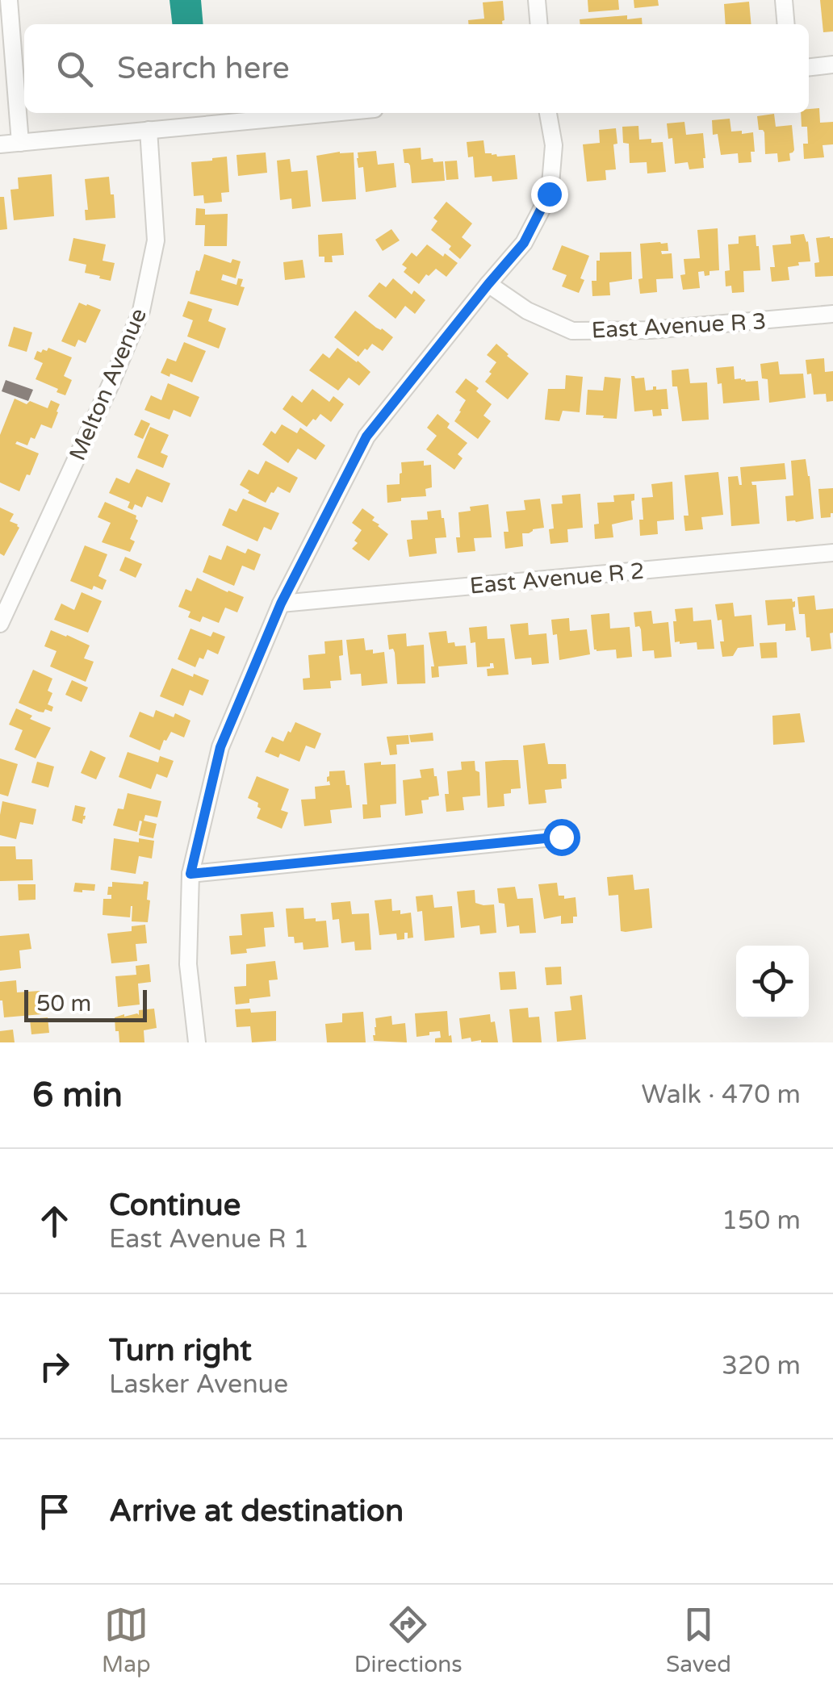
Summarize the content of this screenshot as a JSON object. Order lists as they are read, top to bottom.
{
  "streets": {
    "street": ["East Avenue R 3", "Melton Avenue", "East Avenue R 2"]
  },
  "scale_bar": "50 m",
  "page": {
    "search": "Search here",
    "scale": "50 m",
    "heading": ["6 min", "Walk · 470 m"],
    "list": [
      ["Continue", "East Avenue R 1", "150 m"],
      ["Turn right", "Lasker Avenue", "320 m"],
      "Arrive at destination"
    ],
    "nav": ["Map", "Directions", "Saved"]
  }
}
